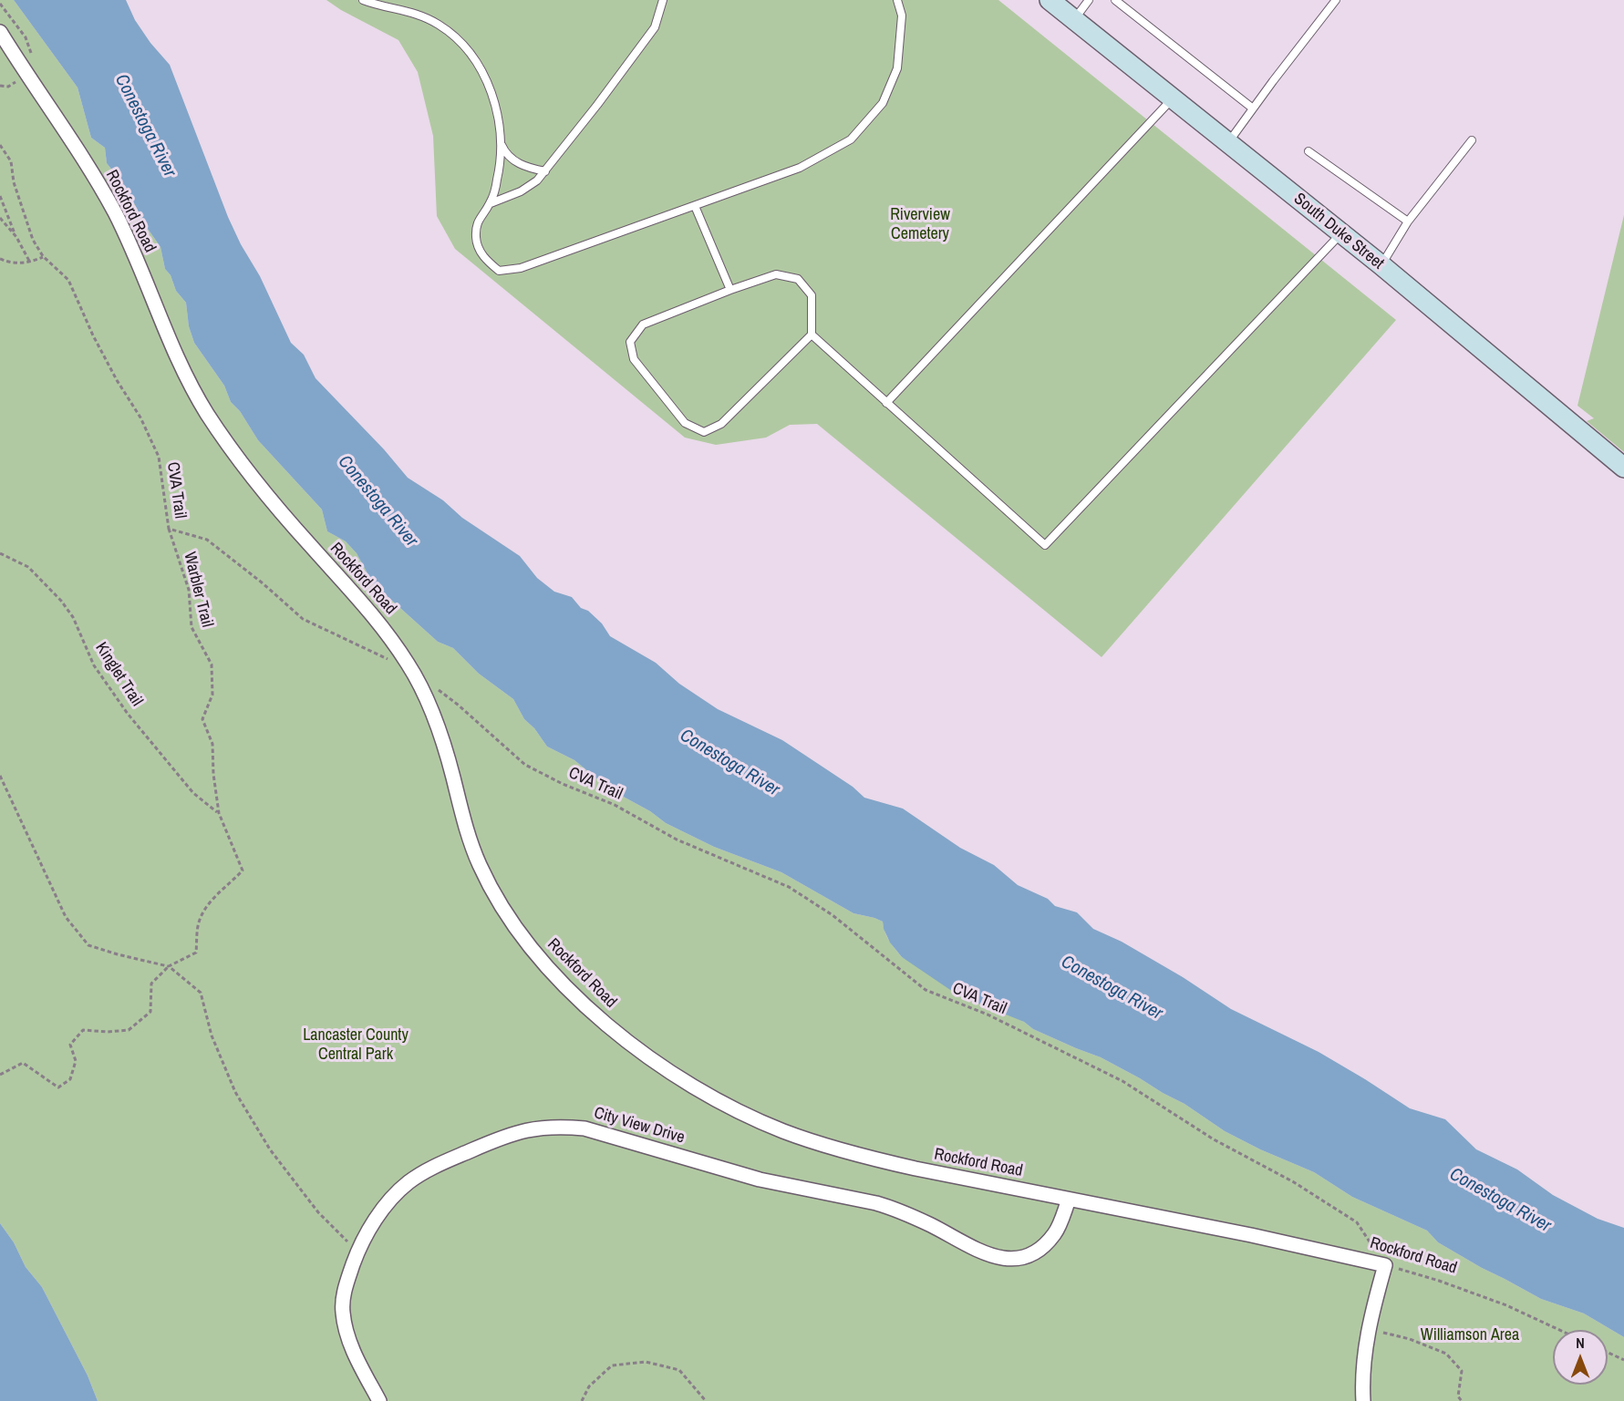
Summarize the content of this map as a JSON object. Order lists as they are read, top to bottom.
{
  "streets": {
    "main road": ["South Duke Street"],
    "street": ["Rockford Road", "City View Drive"],
    "path": ["CVA Trail", "Warbler Trail", "Kinglet Trail"]
  },
  "crossings": [
    ["Rockford Road", "CVA Trail"],
    ["Rockford Road", "City View Drive"],
    ["CVA Trail", "Warbler Trail"],
    ["Warbler Trail", "Kinglet Trail"]
  ],
  "water": ["Conestoga River"],
  "parks": ["Riverview Cemetery", "Lancaster County Central Park", "Williamson Area"],
  "north": "top"
}
